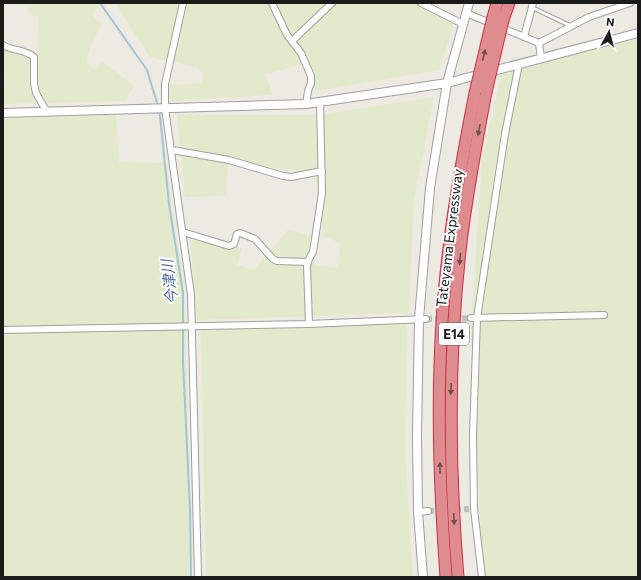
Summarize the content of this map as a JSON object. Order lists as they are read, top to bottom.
{
  "streets": {
    "highway": ["Tateyama Expressway", "E14"]
  },
  "water": ["今津川"],
  "north": "top"
}
